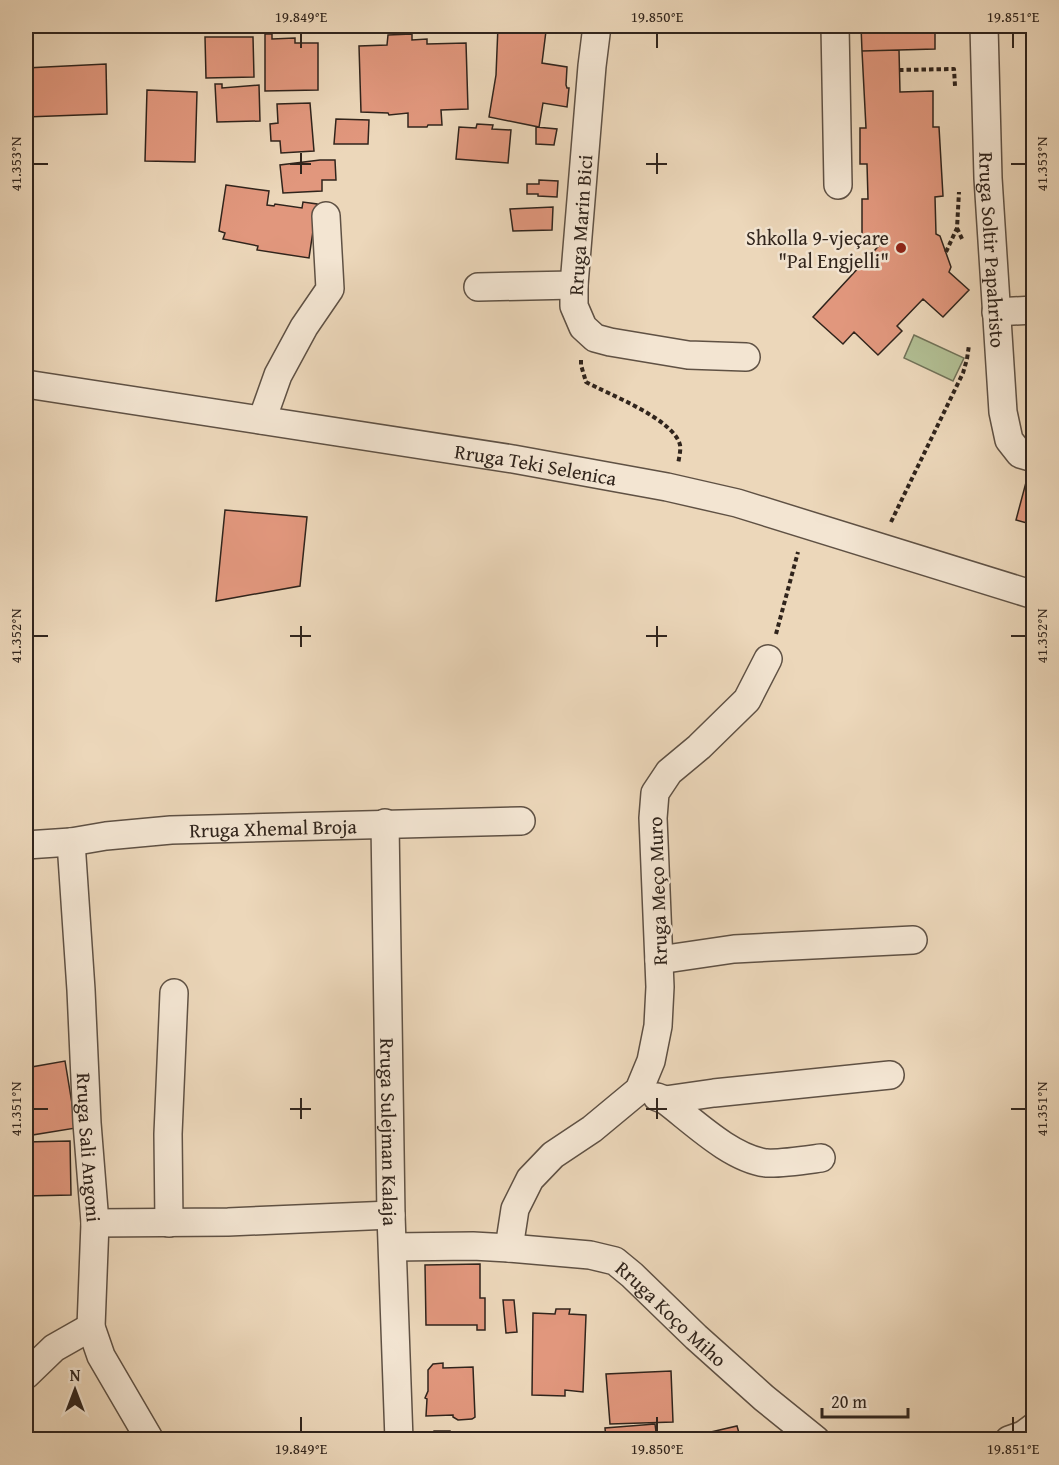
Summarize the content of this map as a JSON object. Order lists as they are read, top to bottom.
{
  "streets": {
    "street": [
      "Rruga Marin Bici",
      "Rruga Soltir Papahristo",
      "Rruga Teki Selenica",
      "Rruga Xhemal Broja",
      "Rruga Meço Muro",
      "Rruga Sulejman Kalaja",
      "Rruga Sali Angoni",
      "Rruga Koço Miho"
    ]
  },
  "crossings": [
    ["Rruga Xhemal Broja", "Rruga Sulejman Kalaja"],
    ["Rruga Xhemal Broja", "Rruga Sali Angoni"],
    ["Rruga Meço Muro", "Rruga Koço Miho"],
    ["Rruga Sulejman Kalaja", "Rruga Koço Miho"]
  ],
  "places": ["Shkolla 9-vjeçare \"Pal Engjelli\""],
  "scale_bar": "20 m",
  "north": "top",
  "coordinates": [
    "19.849°E",
    "19.850°E",
    "19.851°E",
    "41.353°N",
    "41.352°N",
    "41.351°N"
  ]
}
